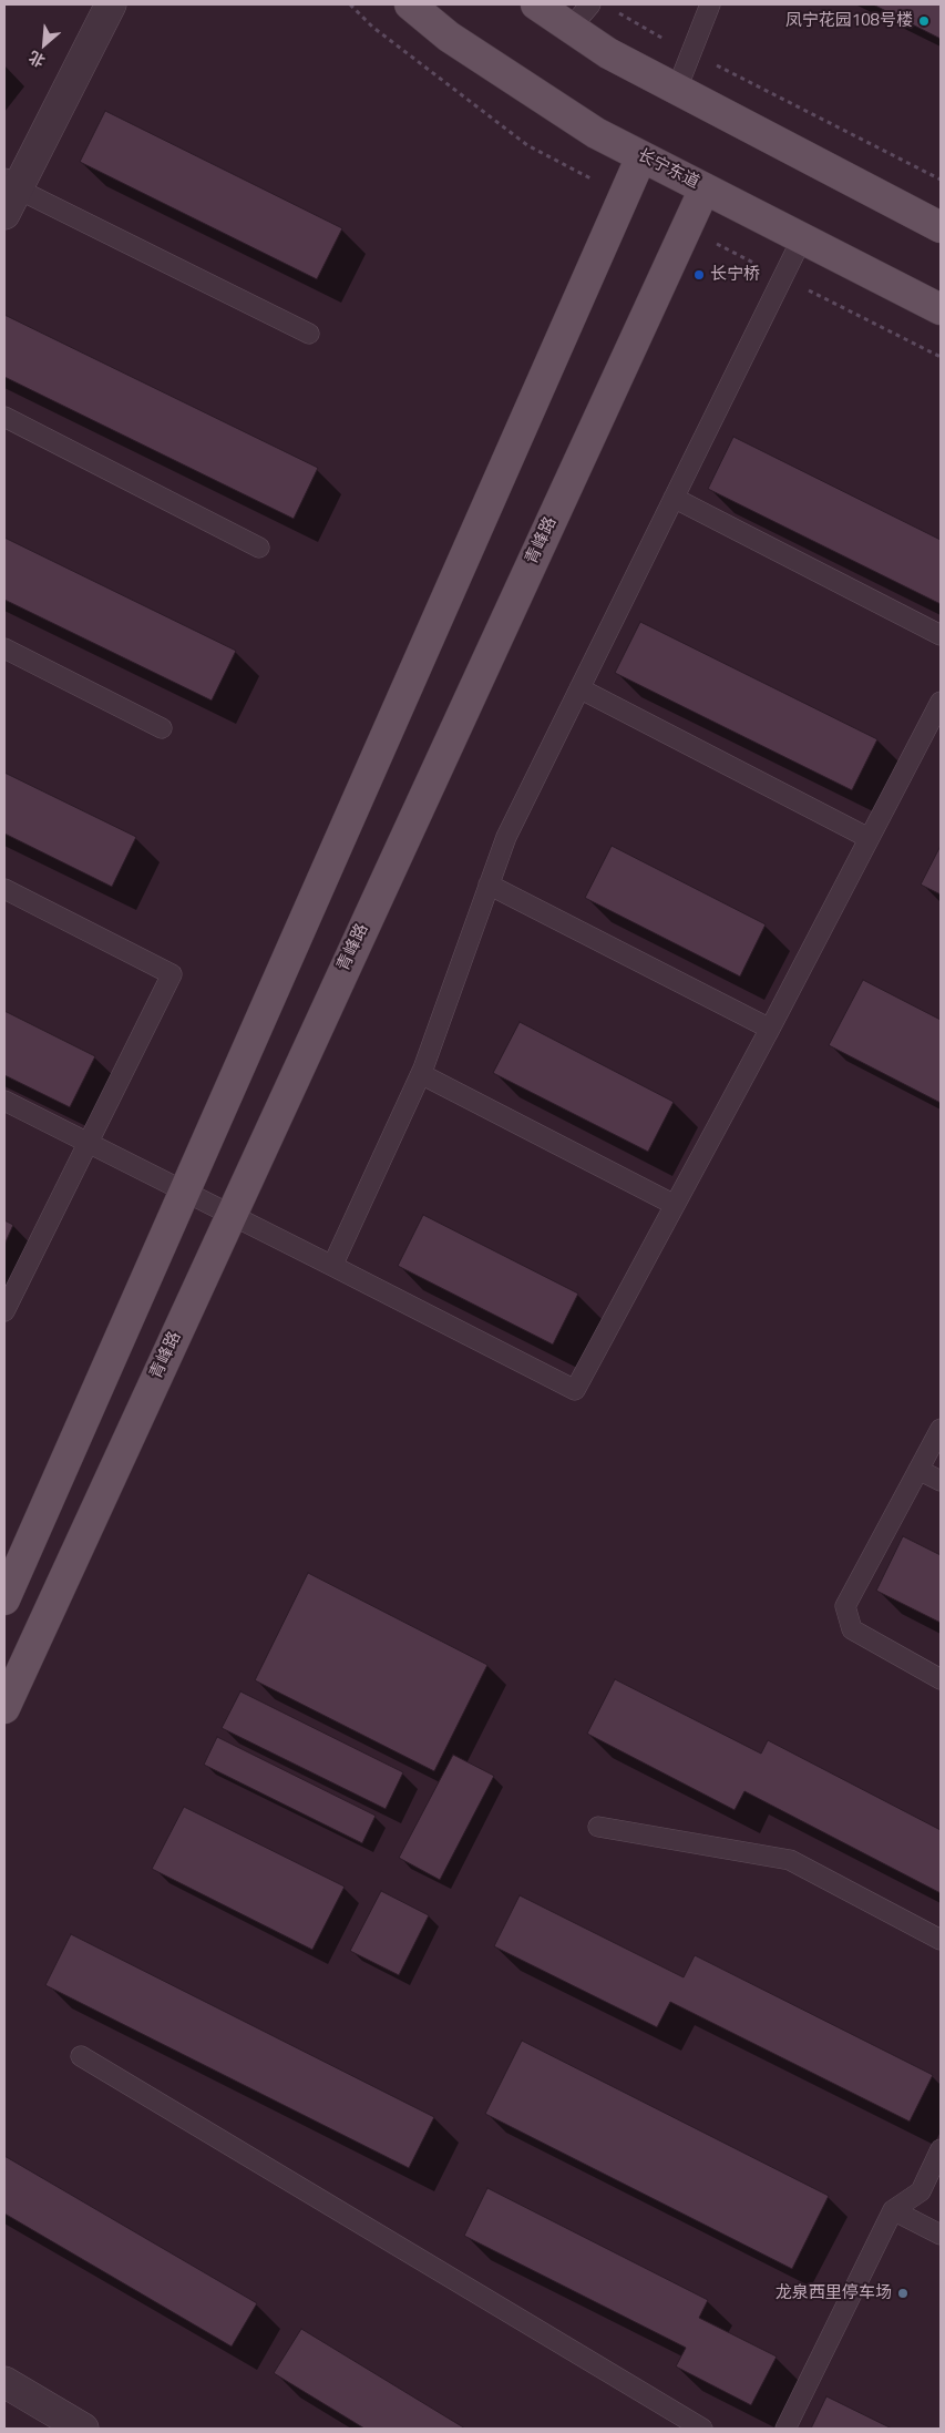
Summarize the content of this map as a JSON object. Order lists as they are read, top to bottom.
{
  "streets": {
    "main road": ["长宁东道", "青峰路"]
  },
  "crossings": [
    ["长宁东道", "青峰路"]
  ],
  "places": ["凤宁花园108号楼", "长宁桥", "龙泉西里停车场"],
  "north": "bottom left"
}
